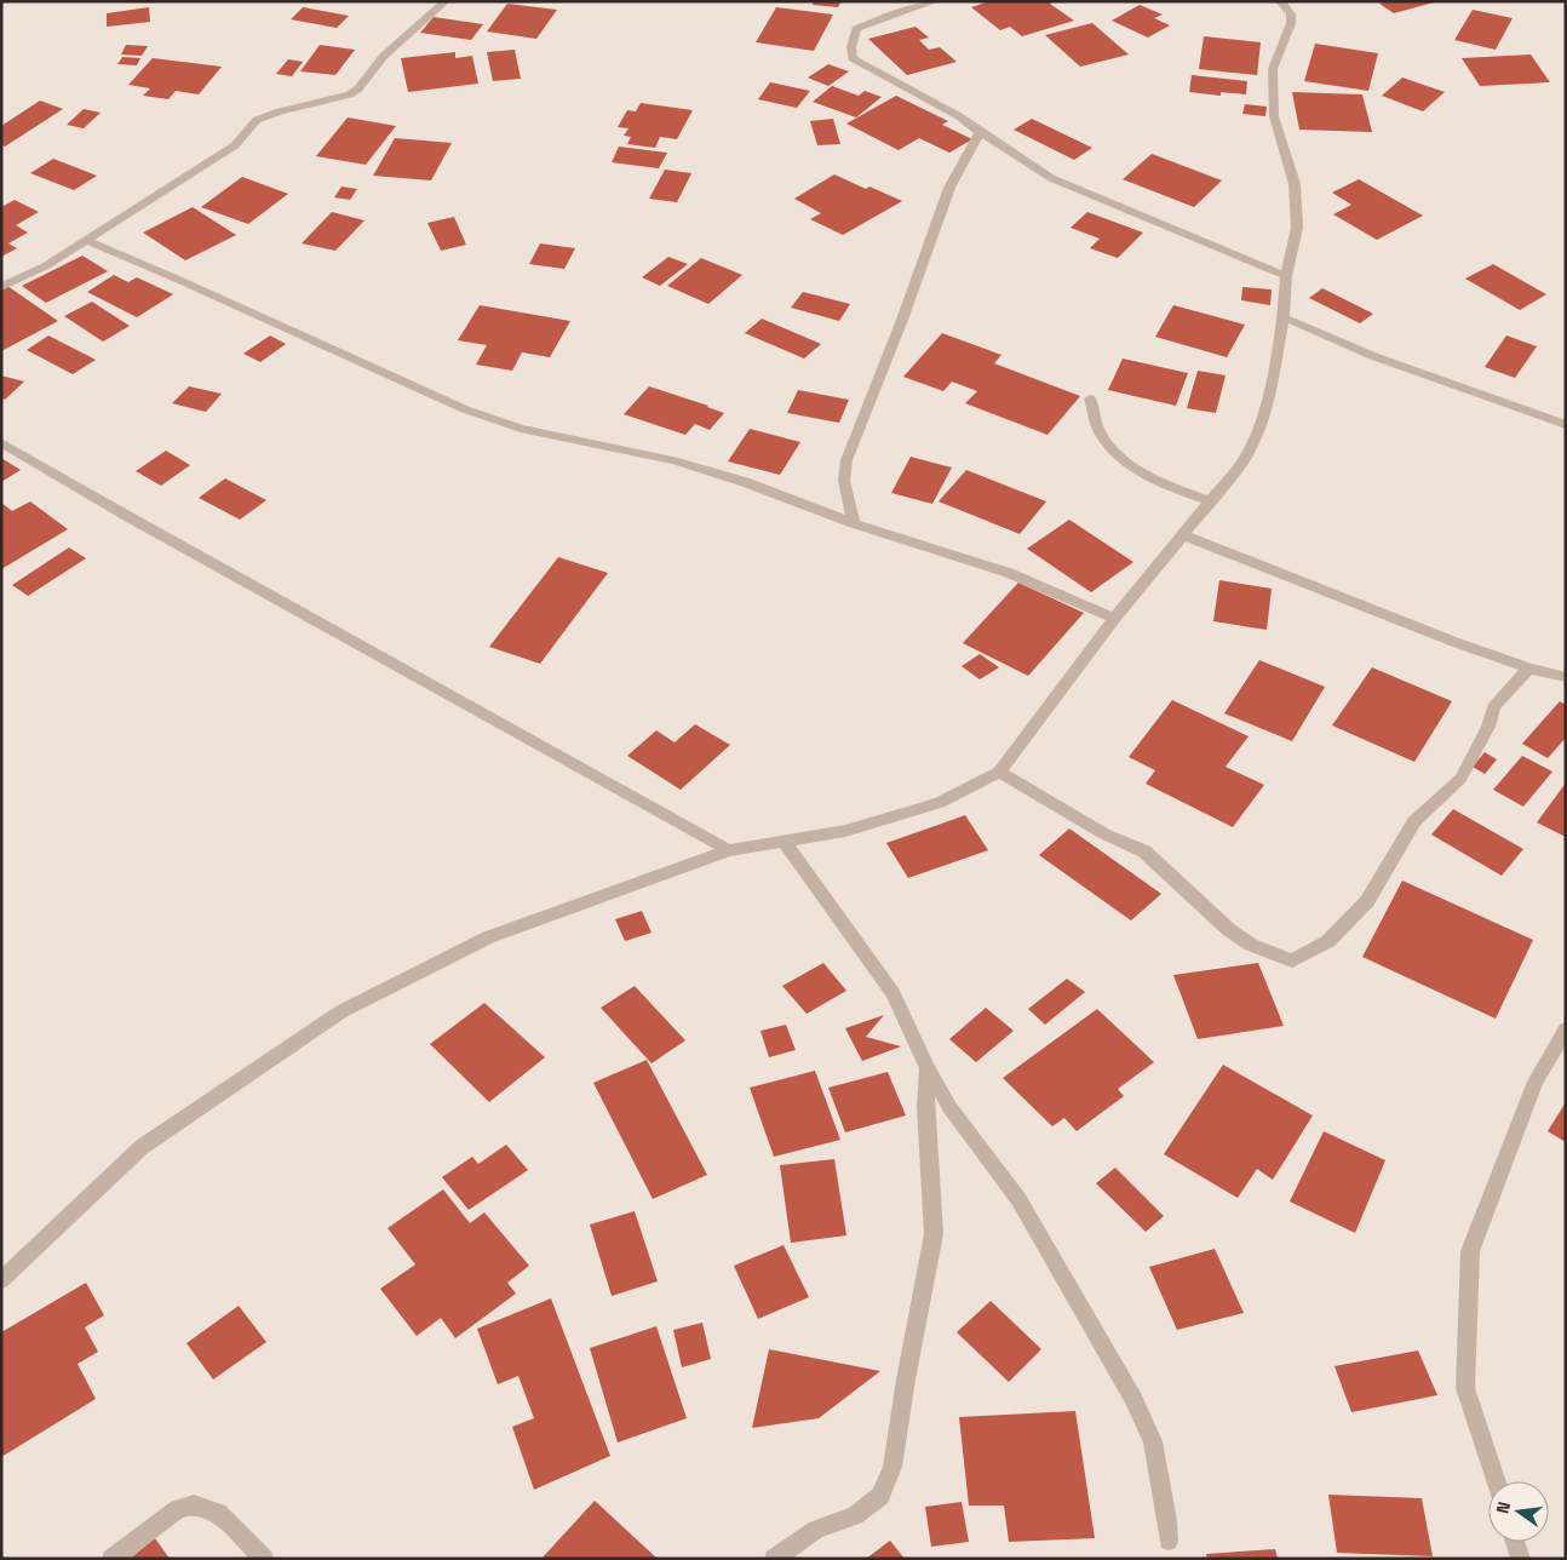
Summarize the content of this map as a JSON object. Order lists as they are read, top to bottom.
{
  "north": "left"
}
